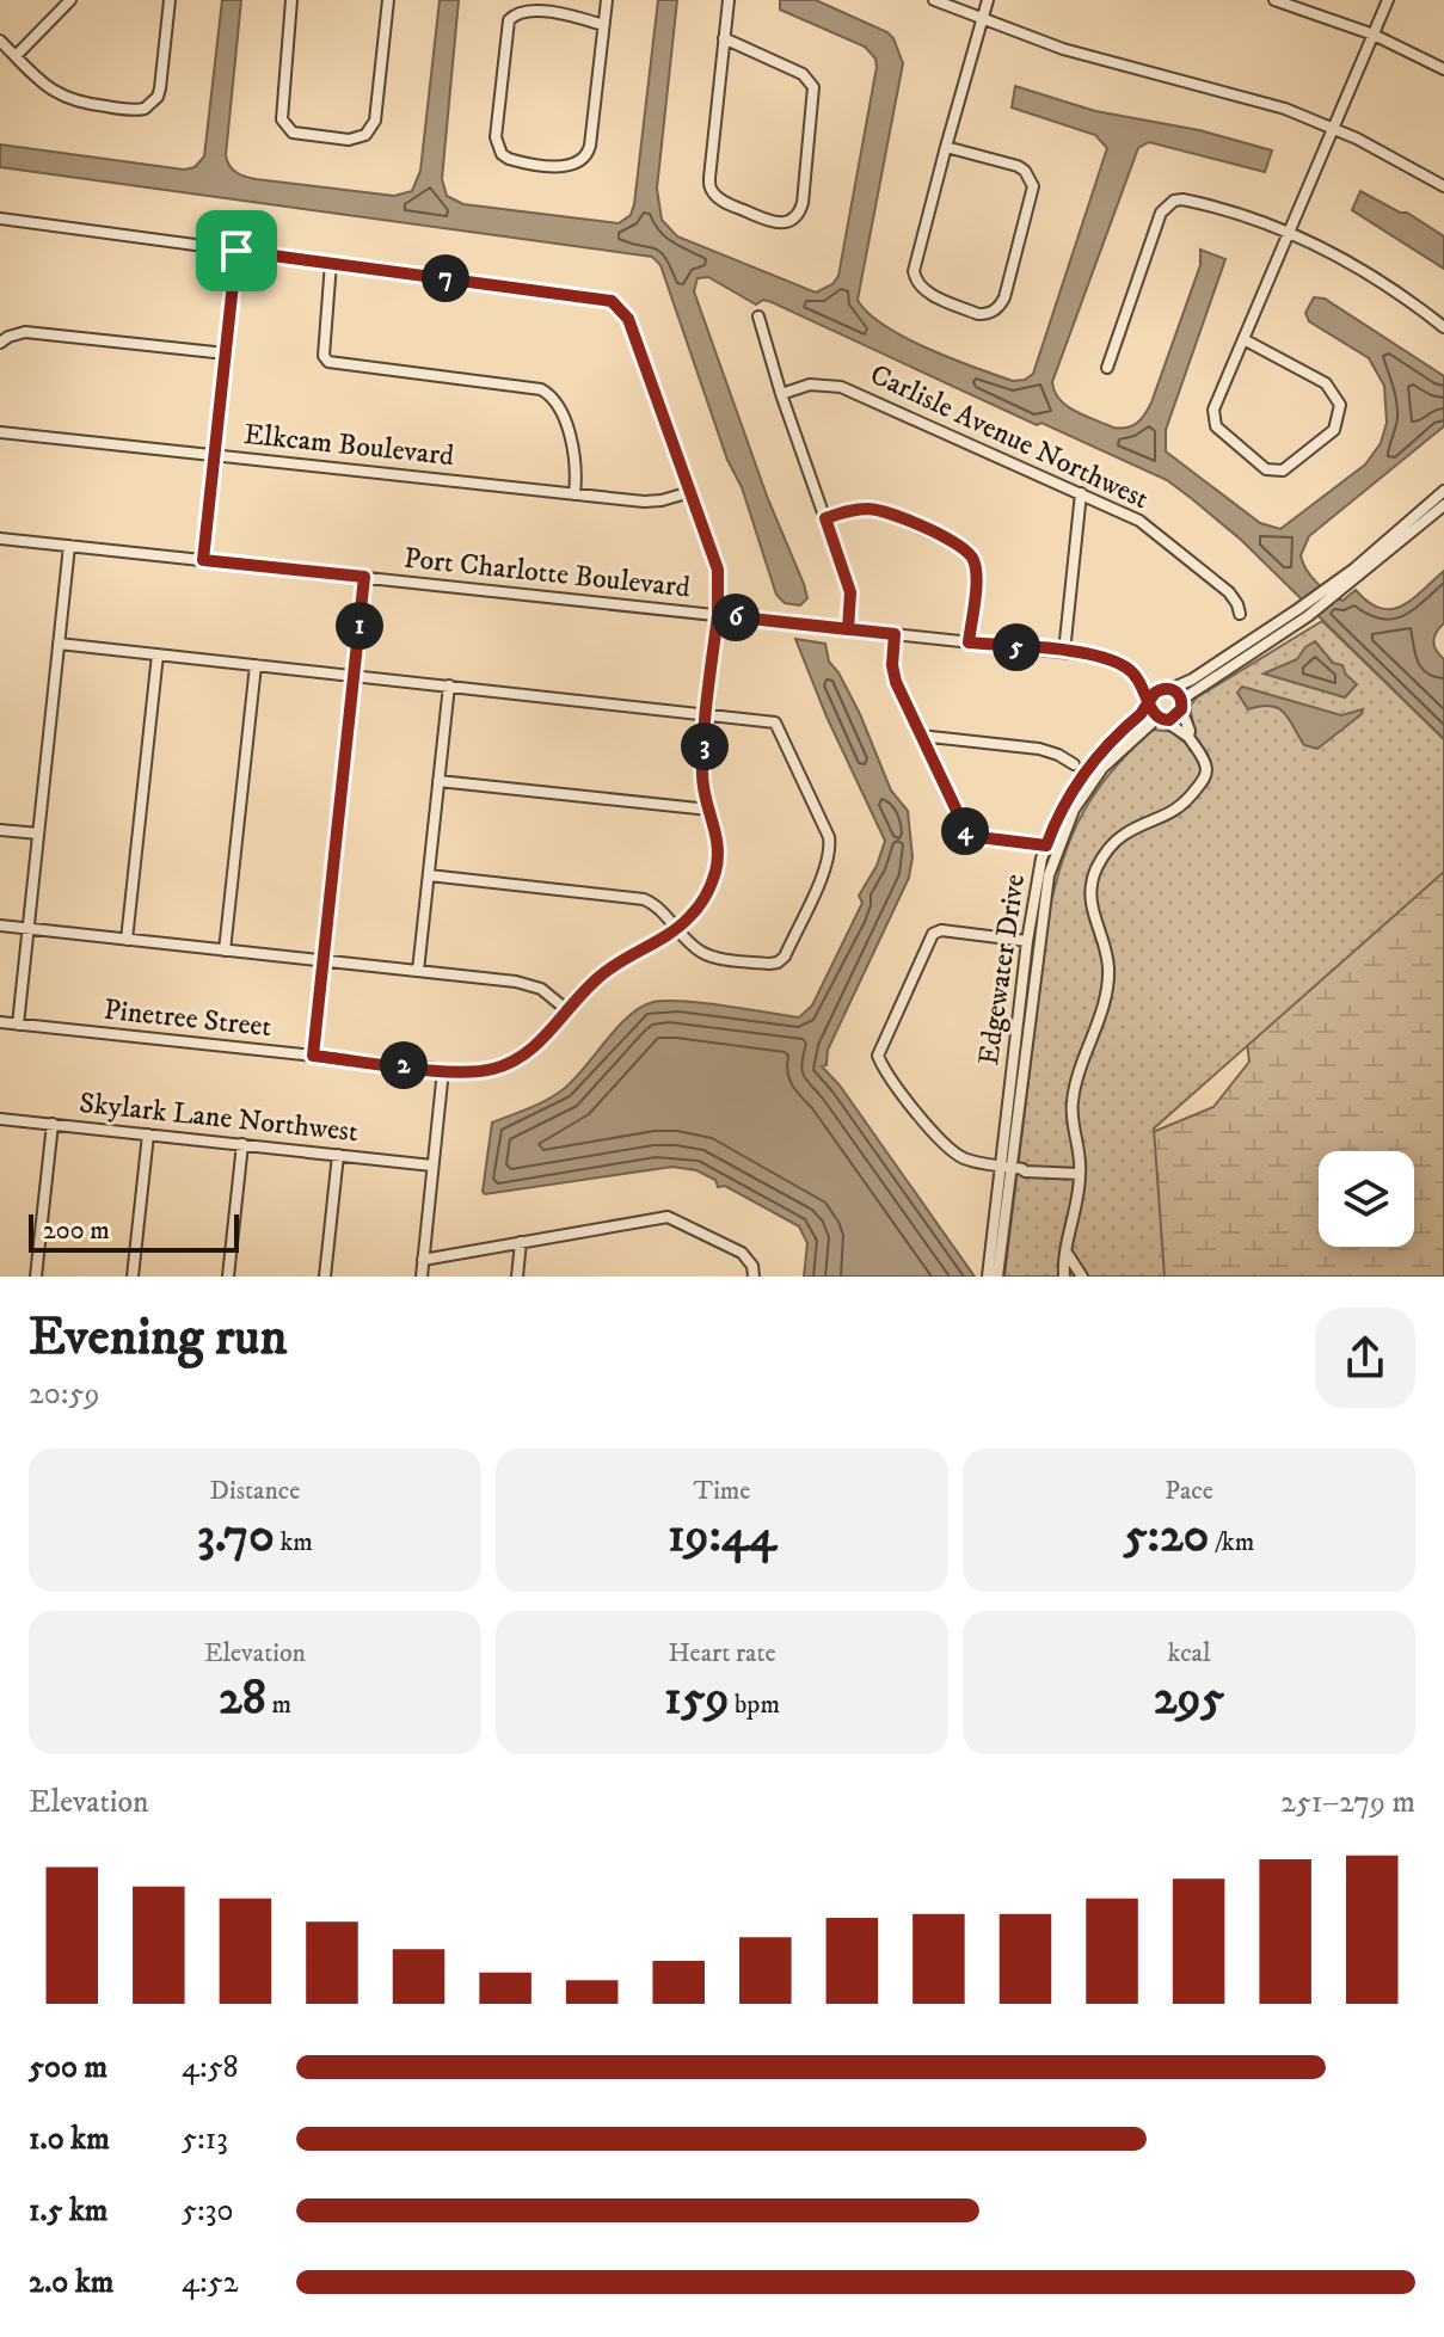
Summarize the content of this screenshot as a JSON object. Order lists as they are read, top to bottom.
{
  "streets": {
    "street": [
      "Carlisle Avenue Northwest",
      "Elkcam Boulevard",
      "Port Charlotte Boulevard",
      "Edgewater Drive",
      "Pinetree Street",
      "Skylark Lane Northwest"
    ]
  },
  "crossings": [
    ["Elkcam Boulevard", "Pinetree Street"],
    ["Port Charlotte Boulevard", "Edgewater Drive"],
    ["Port Charlotte Boulevard", "Pinetree Street"]
  ],
  "scale_bar": "200 m",
  "page": {
    "pins": [
      "7",
      "6",
      "1",
      "5",
      "3",
      "4",
      "2"
    ],
    "scale": "200 m",
    "heading": ["Evening run", "20:59"],
    "stats": [
      ["Distance", "3.70 km"],
      ["Time", "19:44"],
      ["Pace", "5:20 /km"],
      ["Elevation", "28 m"],
      ["Heart rate", "159 bpm"],
      ["kcal", "295"]
    ],
    "chart": ["Elevation", "251–279 m"],
    "list": [
      {
        "name": "500 m",
        "note": "4:58"
      },
      {
        "name": "1.0 km",
        "note": "5:13"
      },
      {
        "name": "1.5 km",
        "note": "5:30"
      },
      {
        "name": "2.0 km",
        "note": "4:52"
      }
    ]
  }
}
